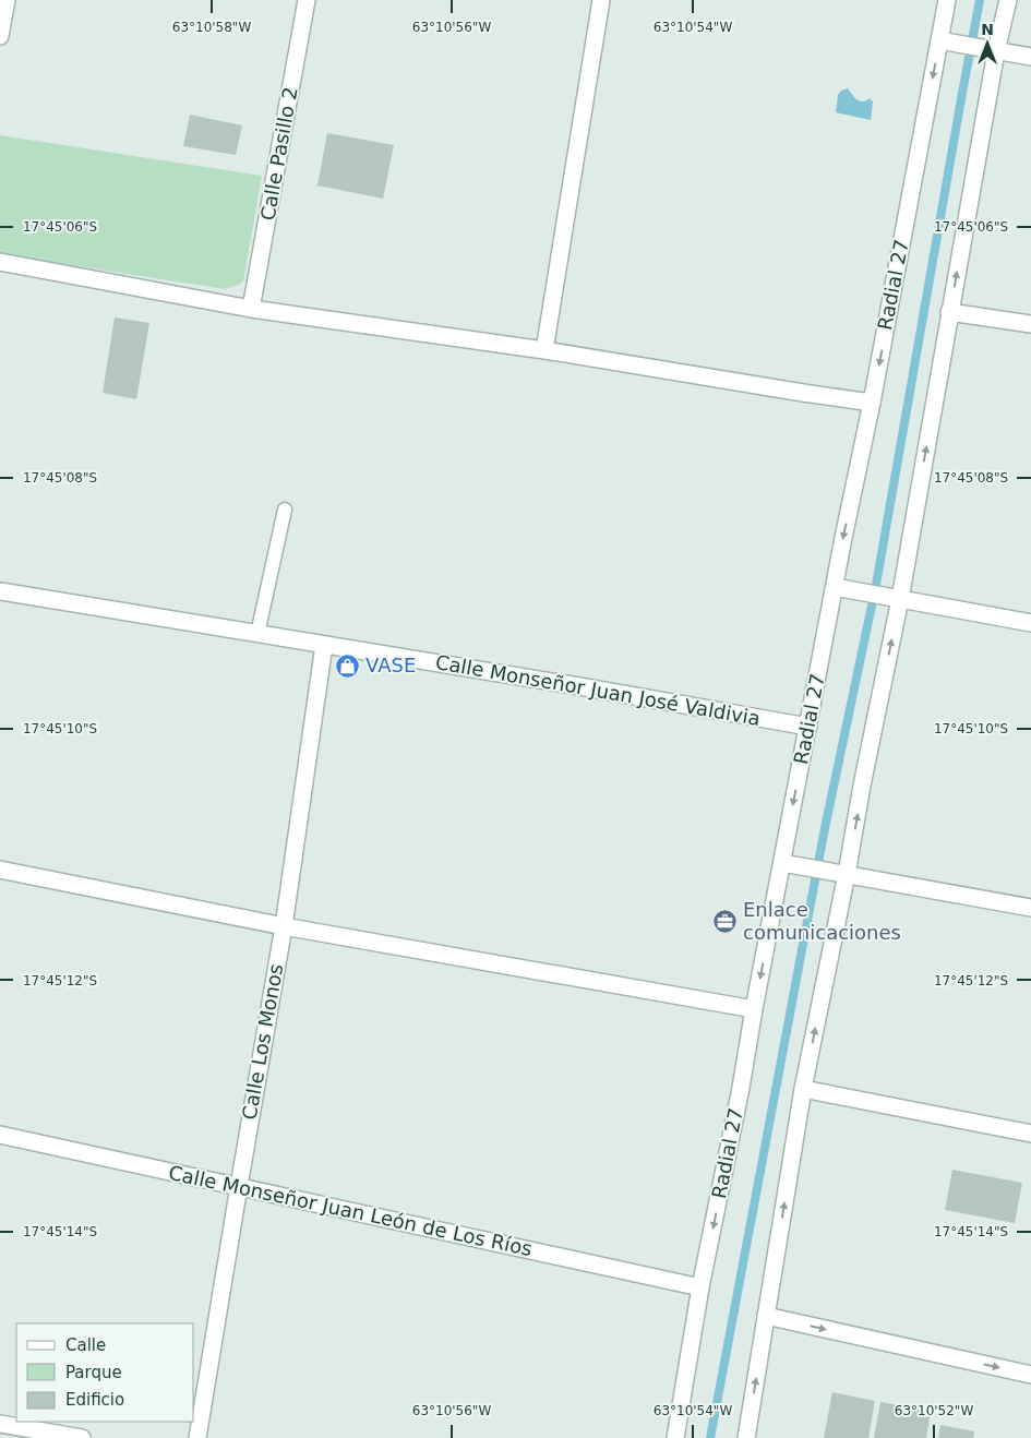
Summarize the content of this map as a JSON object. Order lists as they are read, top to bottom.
{
  "streets": {
    "street": [
      "Calle Pasillo 2",
      "Radial 27",
      "Calle Monseñor Juan José Valdivia",
      "Calle Los Monos",
      "Calle Monseñor Juan León de Los Ríos"
    ]
  },
  "crossings": [
    ["Radial 27", "Calle Monseñor Juan José Valdivia"],
    ["Radial 27", "Calle Monseñor Juan León de Los Ríos"],
    ["Calle Monseñor Juan José Valdivia", "Calle Los Monos"],
    ["Calle Los Monos", "Calle Monseñor Juan León de Los Ríos"]
  ],
  "places": {
    "shop": ["VASE"],
    "office": ["Enlace comunicaciones"]
  },
  "legend": ["Calle", "Parque", "Edificio"],
  "north": "top",
  "coordinates": [
    "63°10'58\"W",
    "63°10'56\"W",
    "63°10'54\"W",
    "17°45'06\"S",
    "17°45'08\"S",
    "17°45'10\"S",
    "17°45'12\"S",
    "17°45'14\"S",
    "63°10'52\"W"
  ]
}
